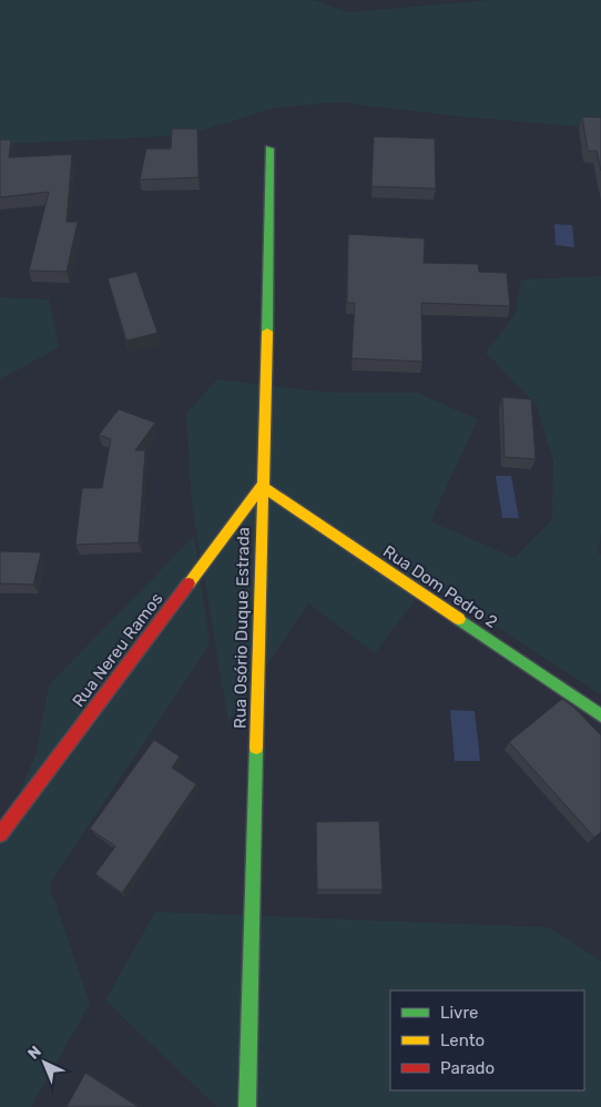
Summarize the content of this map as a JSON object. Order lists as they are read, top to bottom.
{
  "streets": {
    "street": ["Rua Dom Pedro 2", "Rua Osório Duque Estrada", "Rua Nereu Ramos"]
  },
  "crossings": [
    ["Rua Dom Pedro 2", "Rua Osório Duque Estrada"],
    ["Rua Dom Pedro 2", "Rua Nereu Ramos"],
    ["Rua Osório Duque Estrada", "Rua Nereu Ramos"]
  ],
  "legend": ["Livre", "Lento", "Parado"],
  "north": "top left"
}
